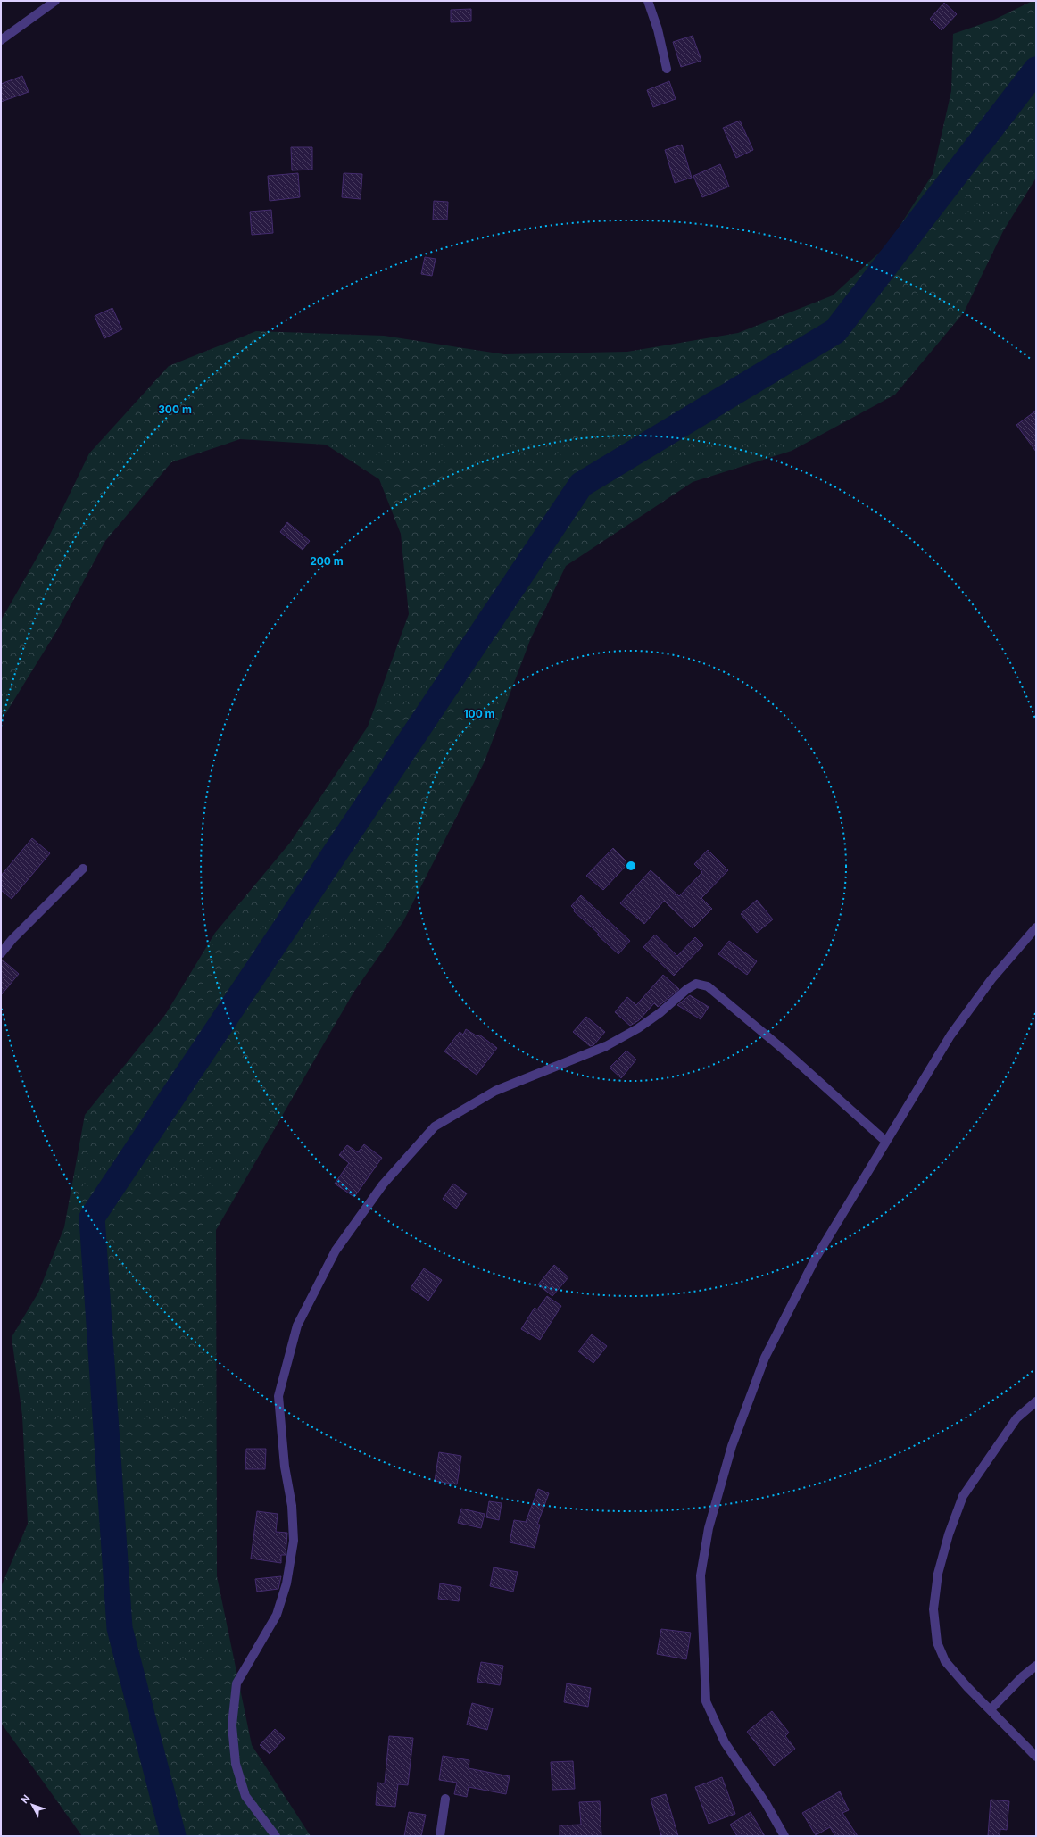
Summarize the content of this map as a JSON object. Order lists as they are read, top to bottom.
{
  "north": "top left",
  "rings": ["300 m", "200 m", "100 m"]
}
